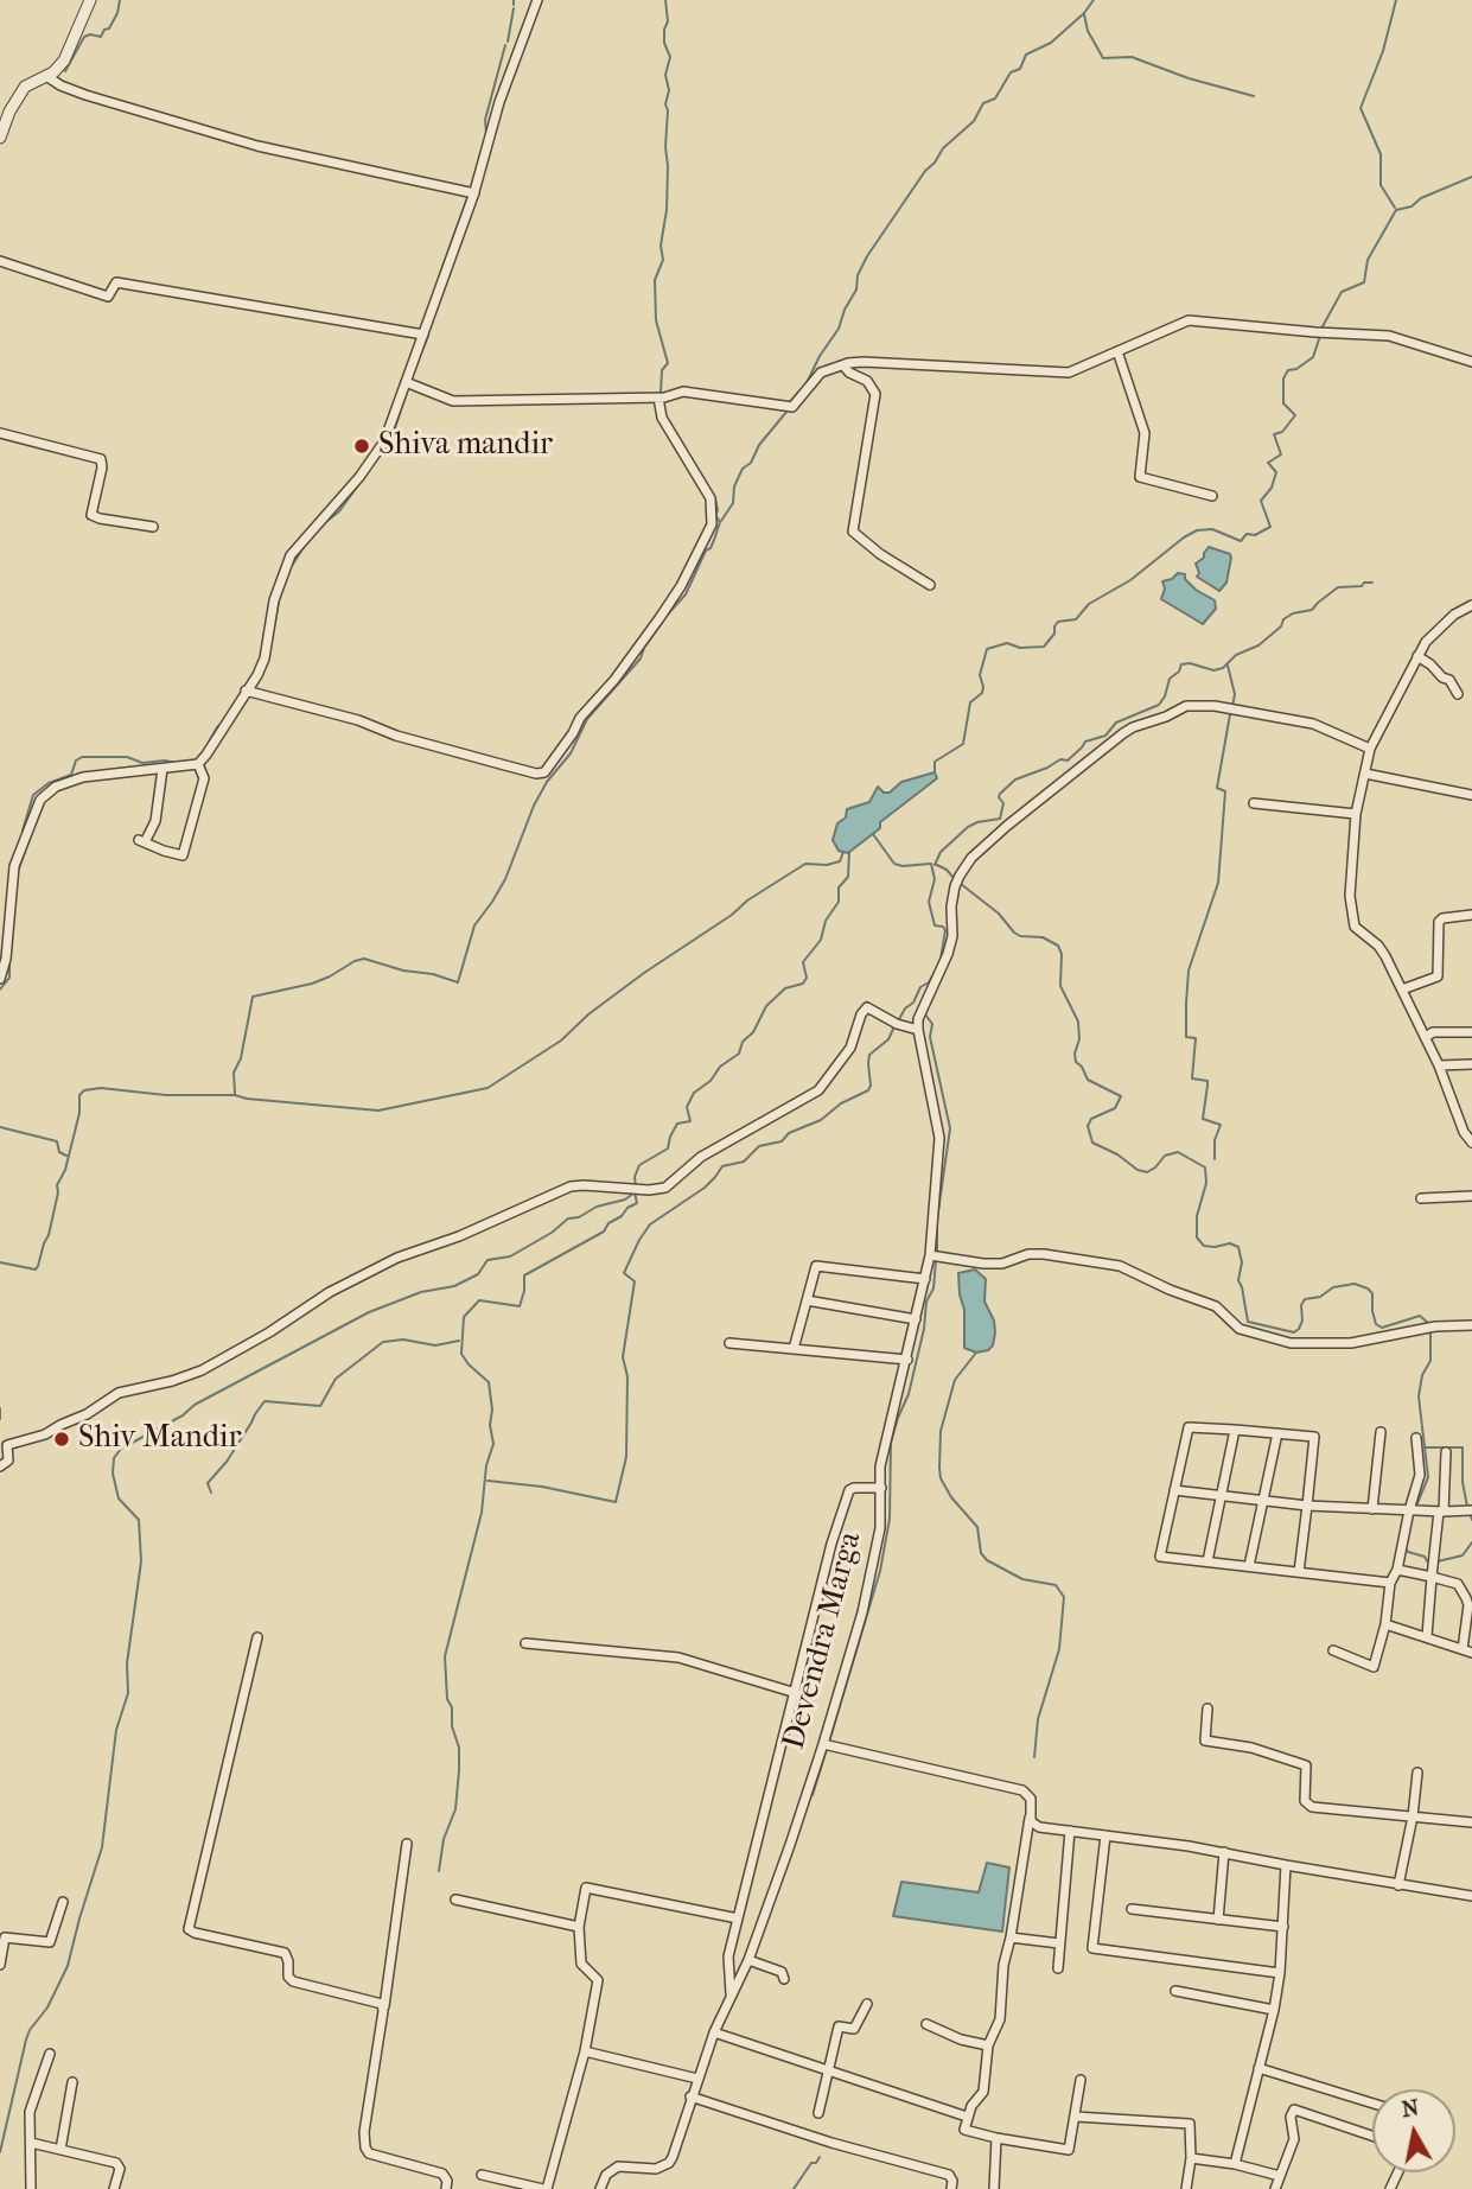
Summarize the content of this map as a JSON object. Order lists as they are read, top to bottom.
{
  "streets": {
    "street": ["Devendra Marga"]
  },
  "places": ["Shiva mandir", "Shiv Mandir"],
  "north": "top"
}
